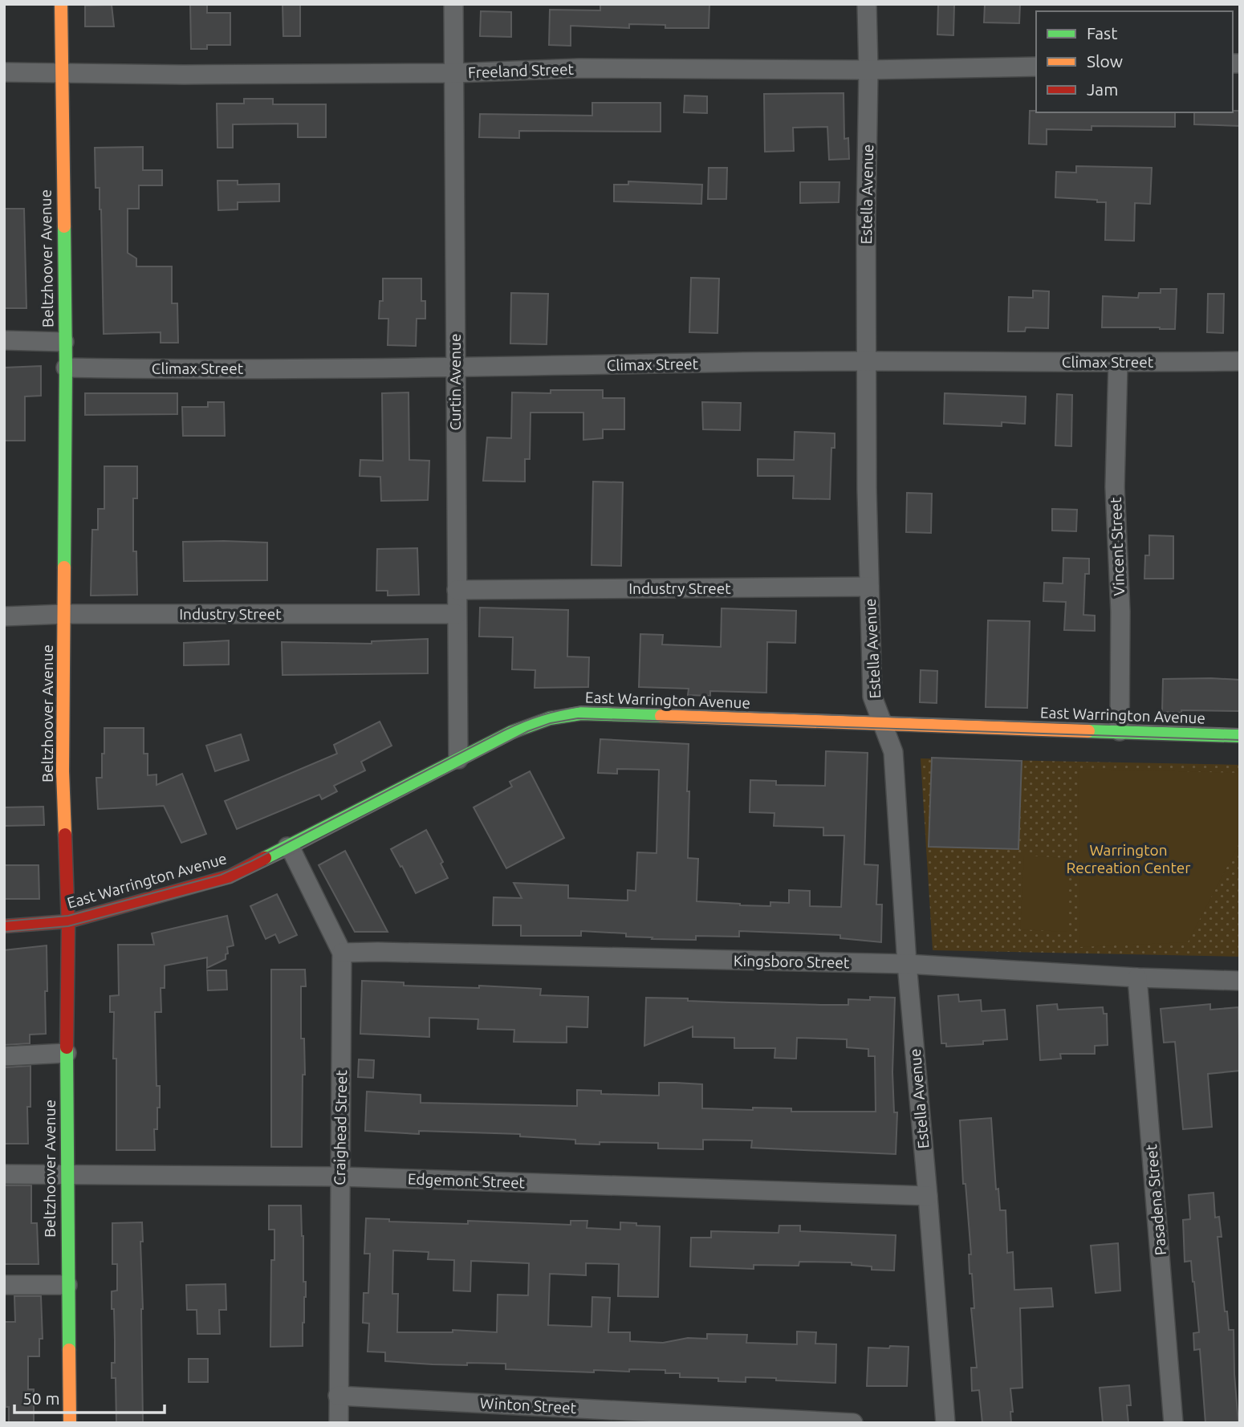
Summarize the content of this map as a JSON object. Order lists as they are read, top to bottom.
{
  "streets": {
    "street": [
      "Freeland Street",
      "Estella Avenue",
      "Beltzhoover Avenue",
      "Climax Street",
      "Curtin Avenue",
      "Vincent Street",
      "Industry Street",
      "East Warrington Avenue",
      "Kingsboro Street",
      "Craighead Street",
      "Edgemont Street",
      "Pasadena Street",
      "Winton Street"
    ]
  },
  "crossings": [
    ["Freeland Street", "Estella Avenue"],
    ["Freeland Street", "Beltzhoover Avenue"],
    ["Freeland Street", "Curtin Avenue"],
    ["Estella Avenue", "Climax Street"],
    ["Estella Avenue", "Industry Street"],
    ["Estella Avenue", "East Warrington Avenue"],
    ["Estella Avenue", "Kingsboro Street"],
    ["Estella Avenue", "Edgemont Street"],
    ["Beltzhoover Avenue", "Climax Street"],
    ["Beltzhoover Avenue", "Industry Street"],
    ["Beltzhoover Avenue", "East Warrington Avenue"],
    ["Beltzhoover Avenue", "Edgemont Street"],
    ["Climax Street", "Curtin Avenue"],
    ["Climax Street", "Vincent Street"],
    ["Curtin Avenue", "Industry Street"],
    ["Curtin Avenue", "East Warrington Avenue"],
    ["Vincent Street", "East Warrington Avenue"],
    ["East Warrington Avenue", "Craighead Street"],
    ["Kingsboro Street", "Craighead Street"],
    ["Kingsboro Street", "Pasadena Street"],
    ["Craighead Street", "Edgemont Street"],
    ["Craighead Street", "Winton Street"]
  ],
  "parks": ["Warrington Recreation Center"],
  "legend": ["Fast", "Slow", "Jam"],
  "scale_bar": "50 m"
}
